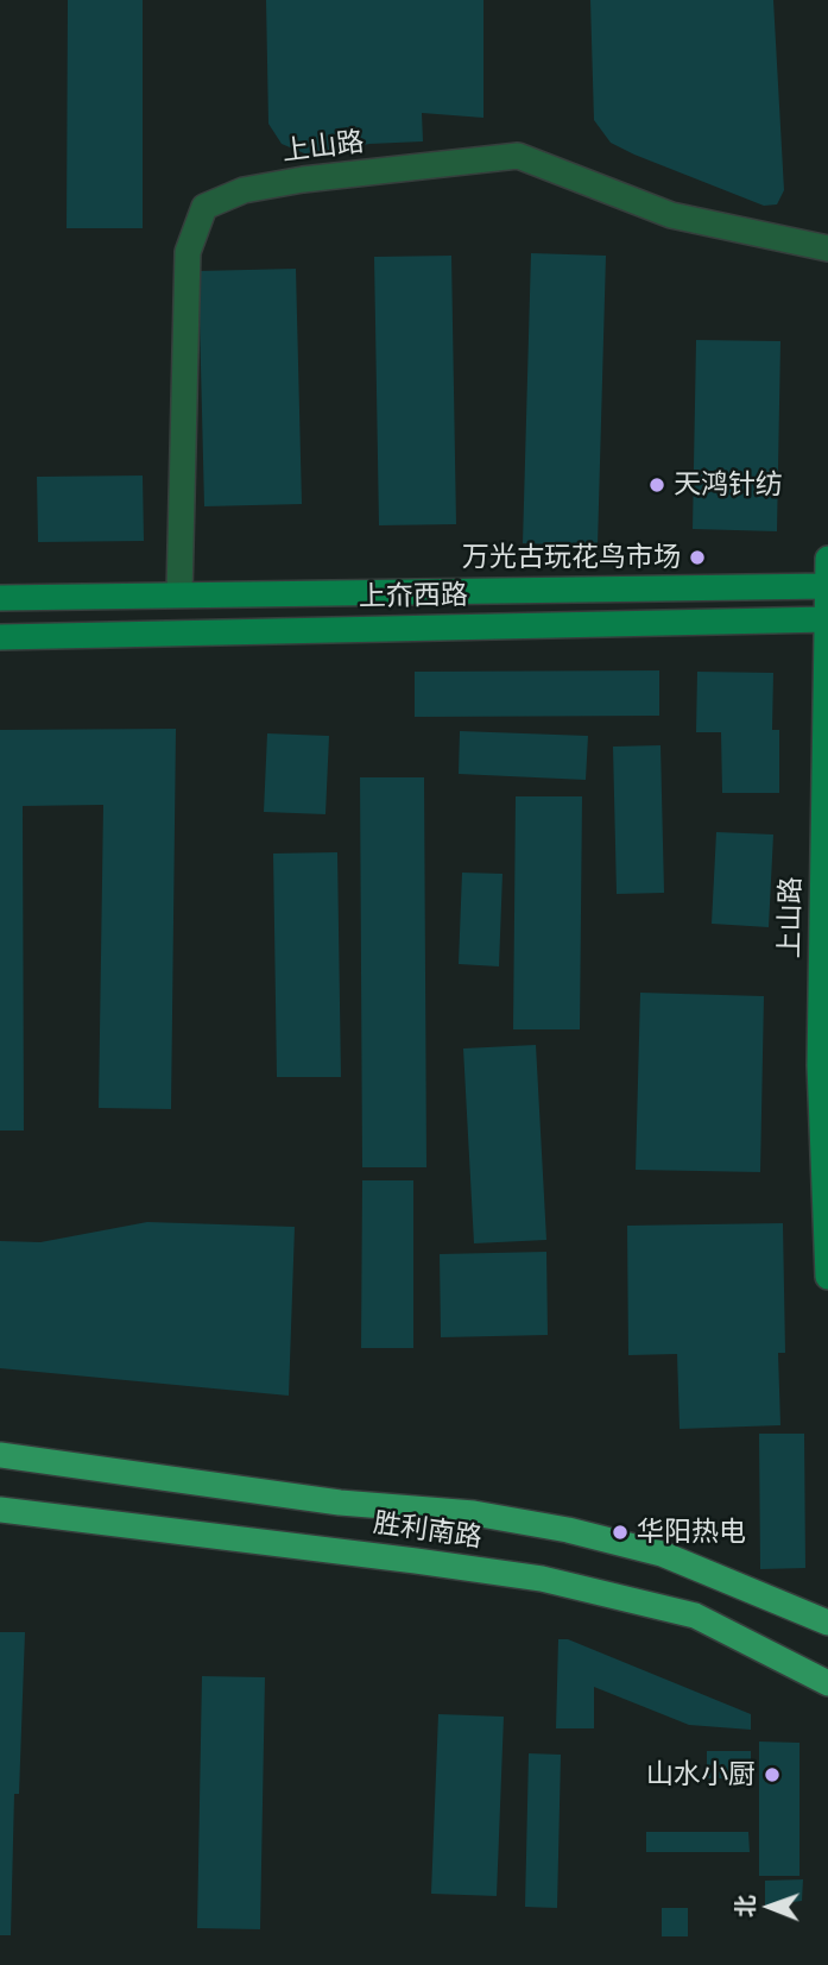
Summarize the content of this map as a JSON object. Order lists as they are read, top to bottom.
{
  "streets": {
    "main road": ["胜利南路"],
    "street": ["上山路", "上夼西路"]
  },
  "crossings": [
    ["上山路", "上夼西路"]
  ],
  "places": [
    "天鸿针纺",
    "万光古玩花鸟市场",
    "华阳热电",
    "山水小厨"
  ],
  "north": "left"
}
